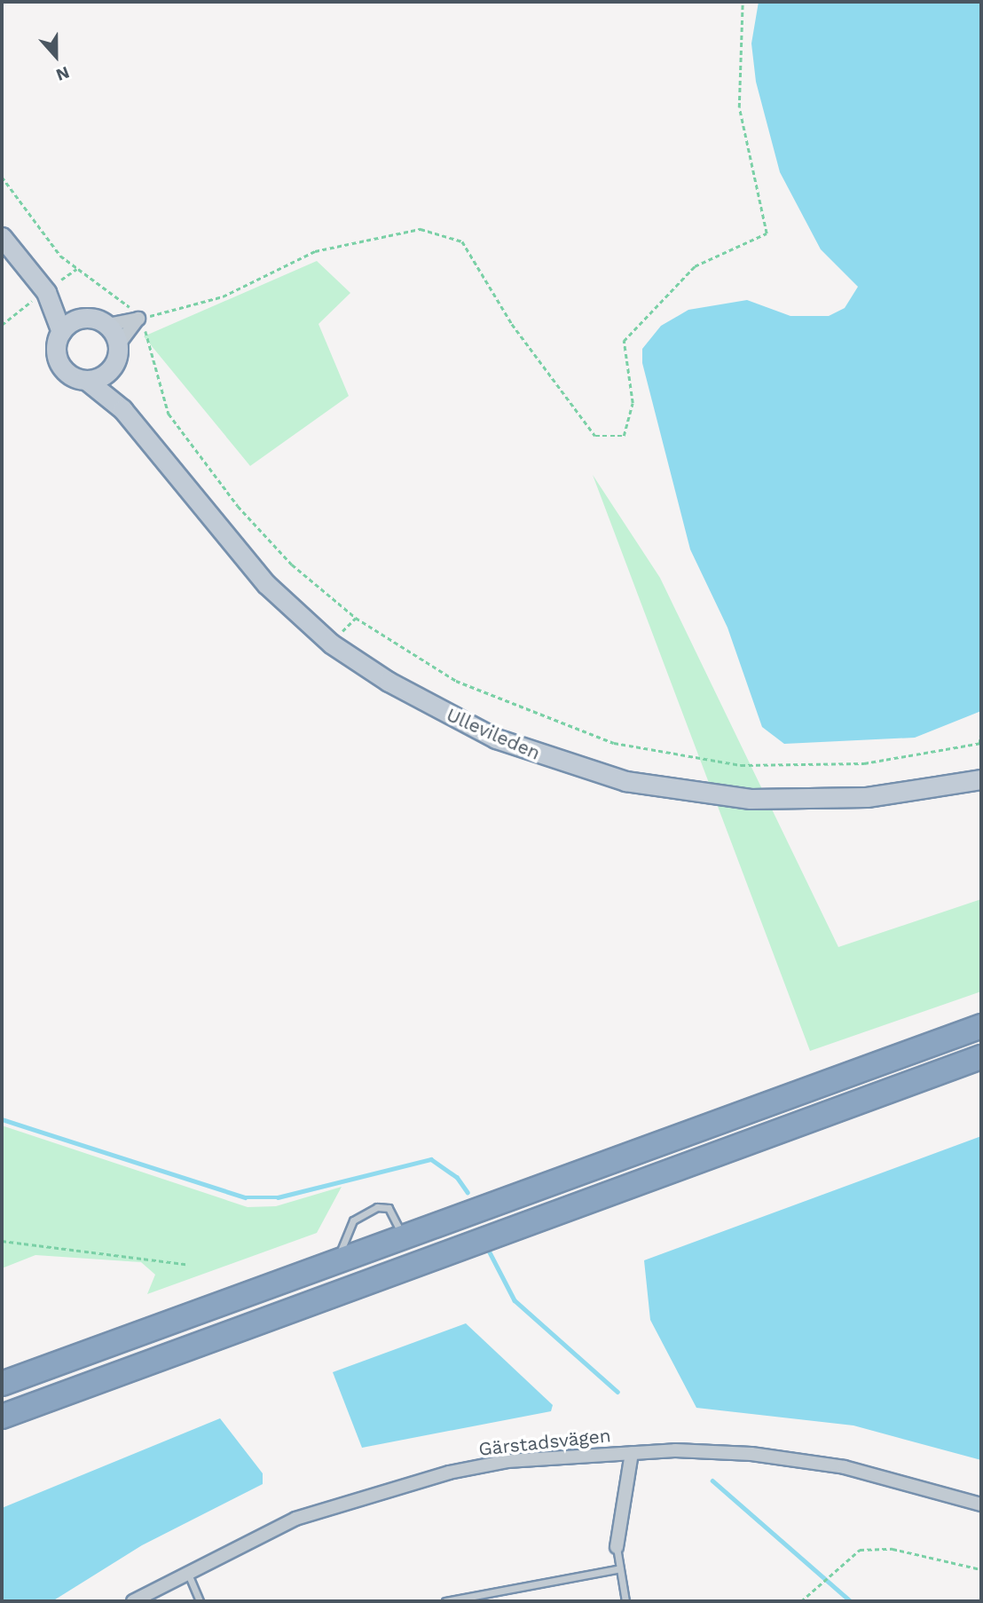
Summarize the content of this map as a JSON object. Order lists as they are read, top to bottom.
{
  "streets": {
    "main road": ["Ullevileden"],
    "street": ["Gärstadsvägen"]
  },
  "north": "bottom"
}
